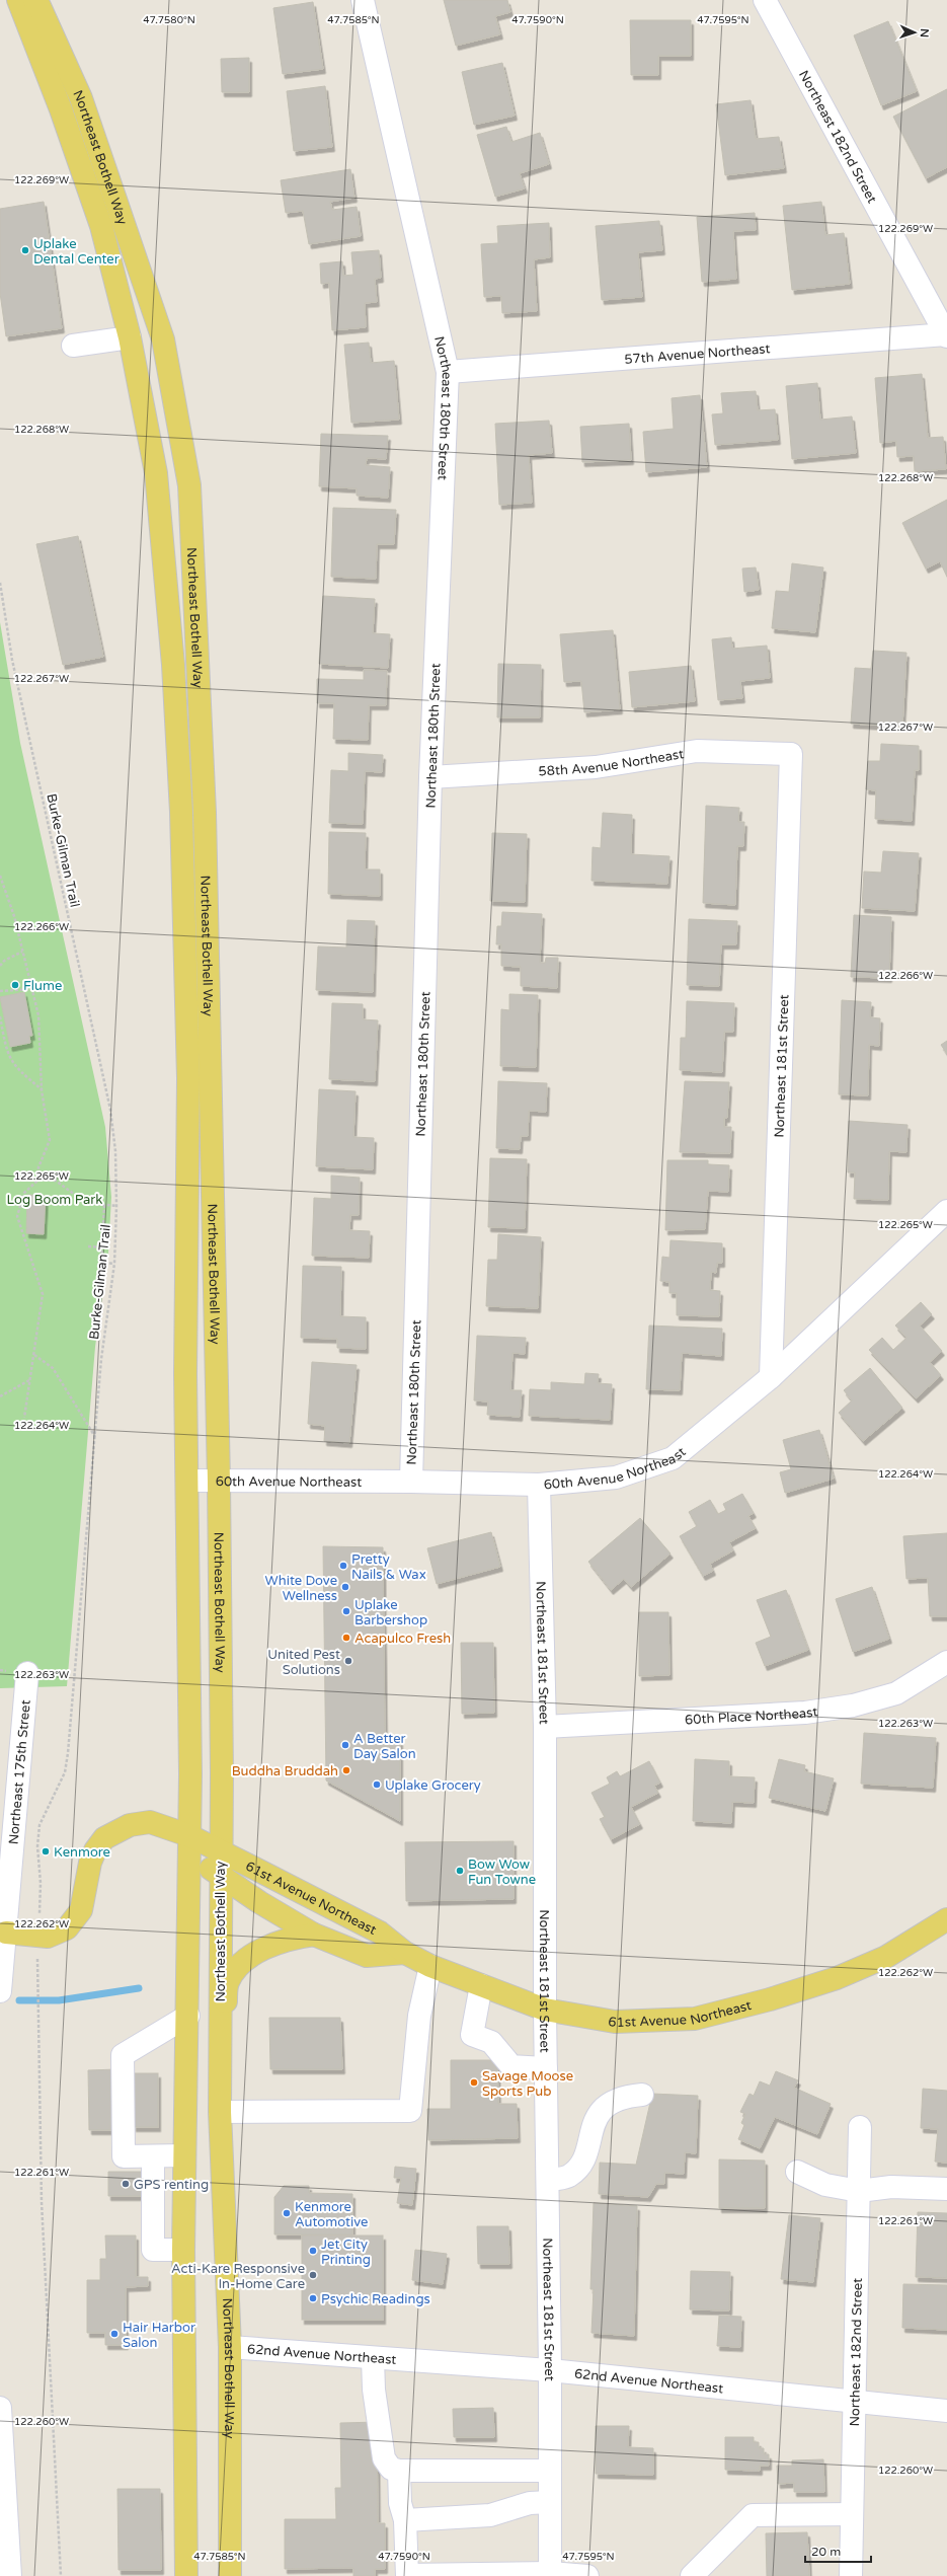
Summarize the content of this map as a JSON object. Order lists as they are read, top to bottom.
{
  "streets": {
    "main road": ["Northeast Bothell Way", "61st Avenue Northeast"],
    "street": [
      "Northeast 182nd Street",
      "57th Avenue Northeast",
      "Northeast 180th Street",
      "58th Avenue Northeast",
      "Northeast 181st Street",
      "60th Avenue Northeast",
      "60th Place Northeast",
      "Northeast 175th Street",
      "62nd Avenue Northeast"
    ],
    "path": ["Burke-Gilman Trail"]
  },
  "crossings": [
    ["Northeast 182nd Street", "57th Avenue Northeast"],
    ["Northeast 182nd Street", "62nd Avenue Northeast"],
    ["Northeast Bothell Way", "60th Avenue Northeast"],
    ["Northeast Bothell Way", "61st Avenue Northeast"],
    ["Northeast Bothell Way", "62nd Avenue Northeast"],
    ["57th Avenue Northeast", "Northeast 180th Street"],
    ["Northeast 180th Street", "58th Avenue Northeast"],
    ["Northeast 180th Street", "60th Avenue Northeast"],
    ["58th Avenue Northeast", "Northeast 181st Street"],
    ["Northeast 181st Street", "60th Avenue Northeast"],
    ["Northeast 181st Street", "60th Place Northeast"],
    ["Northeast 181st Street", "61st Avenue Northeast"],
    ["Northeast 181st Street", "62nd Avenue Northeast"],
    ["Northeast 175th Street", "61st Avenue Northeast"]
  ],
  "parks": ["Log Boom Park"],
  "places": [
    "Uplake Dental Center",
    "Flume",
    "Pretty Nails & Wax",
    "White Dove Wellness",
    "Uplake Barbershop",
    "Acapulco Fresh",
    "United Pest Solutions",
    "A Better Day Salon",
    "Buddha Bruddah",
    "Uplake Grocery",
    "Kenmore",
    "Bow Wow Fun Towne",
    "Savage Moose Sports Pub",
    "GPS renting",
    "Kenmore Automotive",
    "Jet City Printing",
    "Acti-Kare Responsive In-Home Care",
    "Psychic Readings",
    "Hair Harbor Salon"
  ],
  "scale_bar": "20 m",
  "north": "right",
  "coordinates": [
    "47.7580°N",
    "47.7585°N",
    "47.7590°N",
    "47.7595°N",
    "122.269°W",
    "122.268°W",
    "122.267°W",
    "122.266°W",
    "122.265°W",
    "122.264°W",
    "122.263°W",
    "122.262°W",
    "122.261°W",
    "122.260°W"
  ]
}
